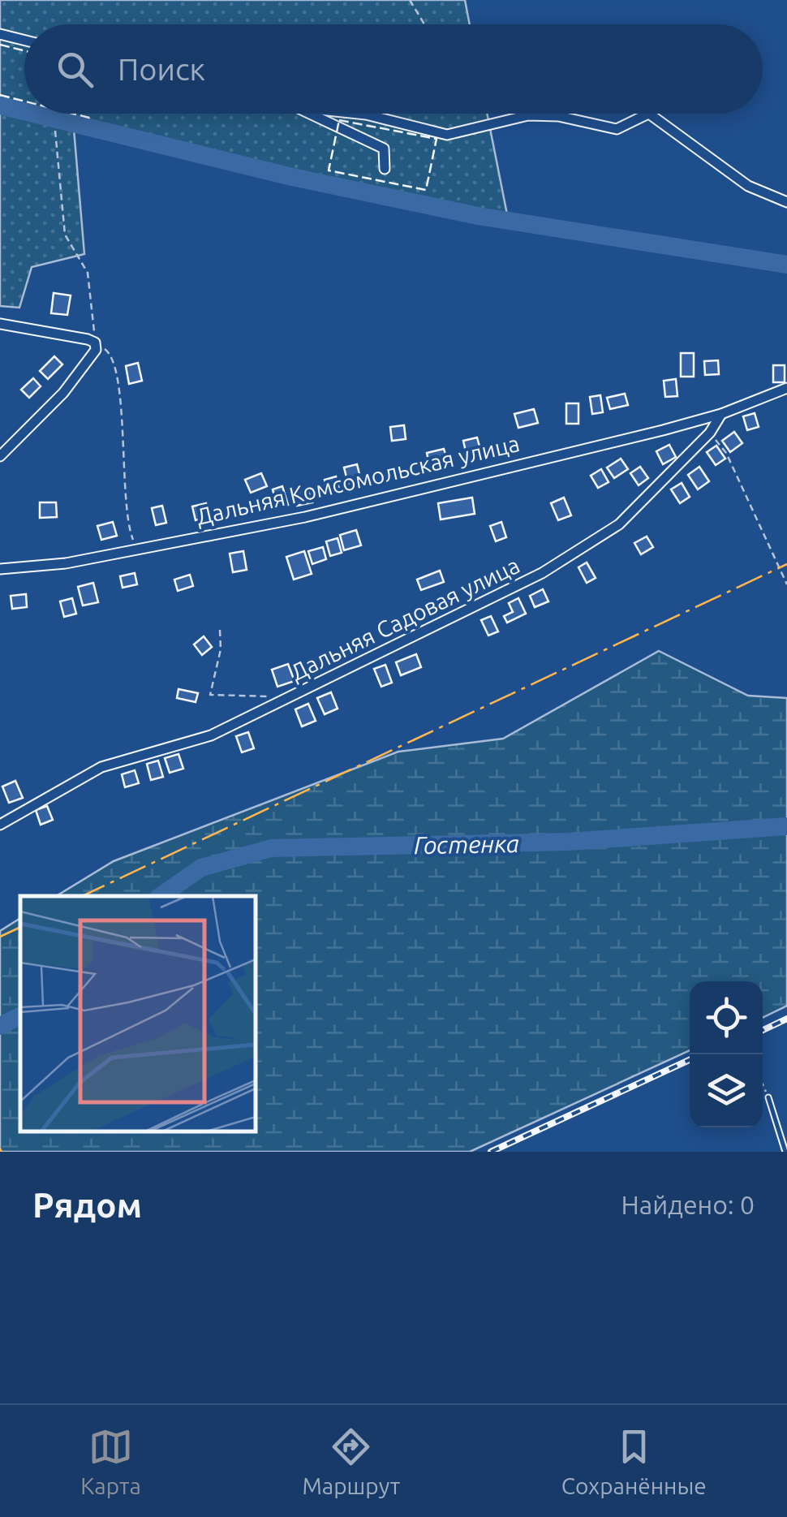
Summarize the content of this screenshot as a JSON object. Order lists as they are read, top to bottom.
{
  "streets": {
    "street": ["Дальняя Комсомольская улица", "Дальняя Садовая улица"]
  },
  "crossings": [
    ["Дальняя Комсомольская улица", "Дальняя Садовая улица"]
  ],
  "water": ["Гостенка"],
  "page": {
    "search": "Поиск",
    "heading": ["Рядом", "Найдено: 0"],
    "nav": ["Карта", "Маршрут", "Сохранённые"]
  }
}
